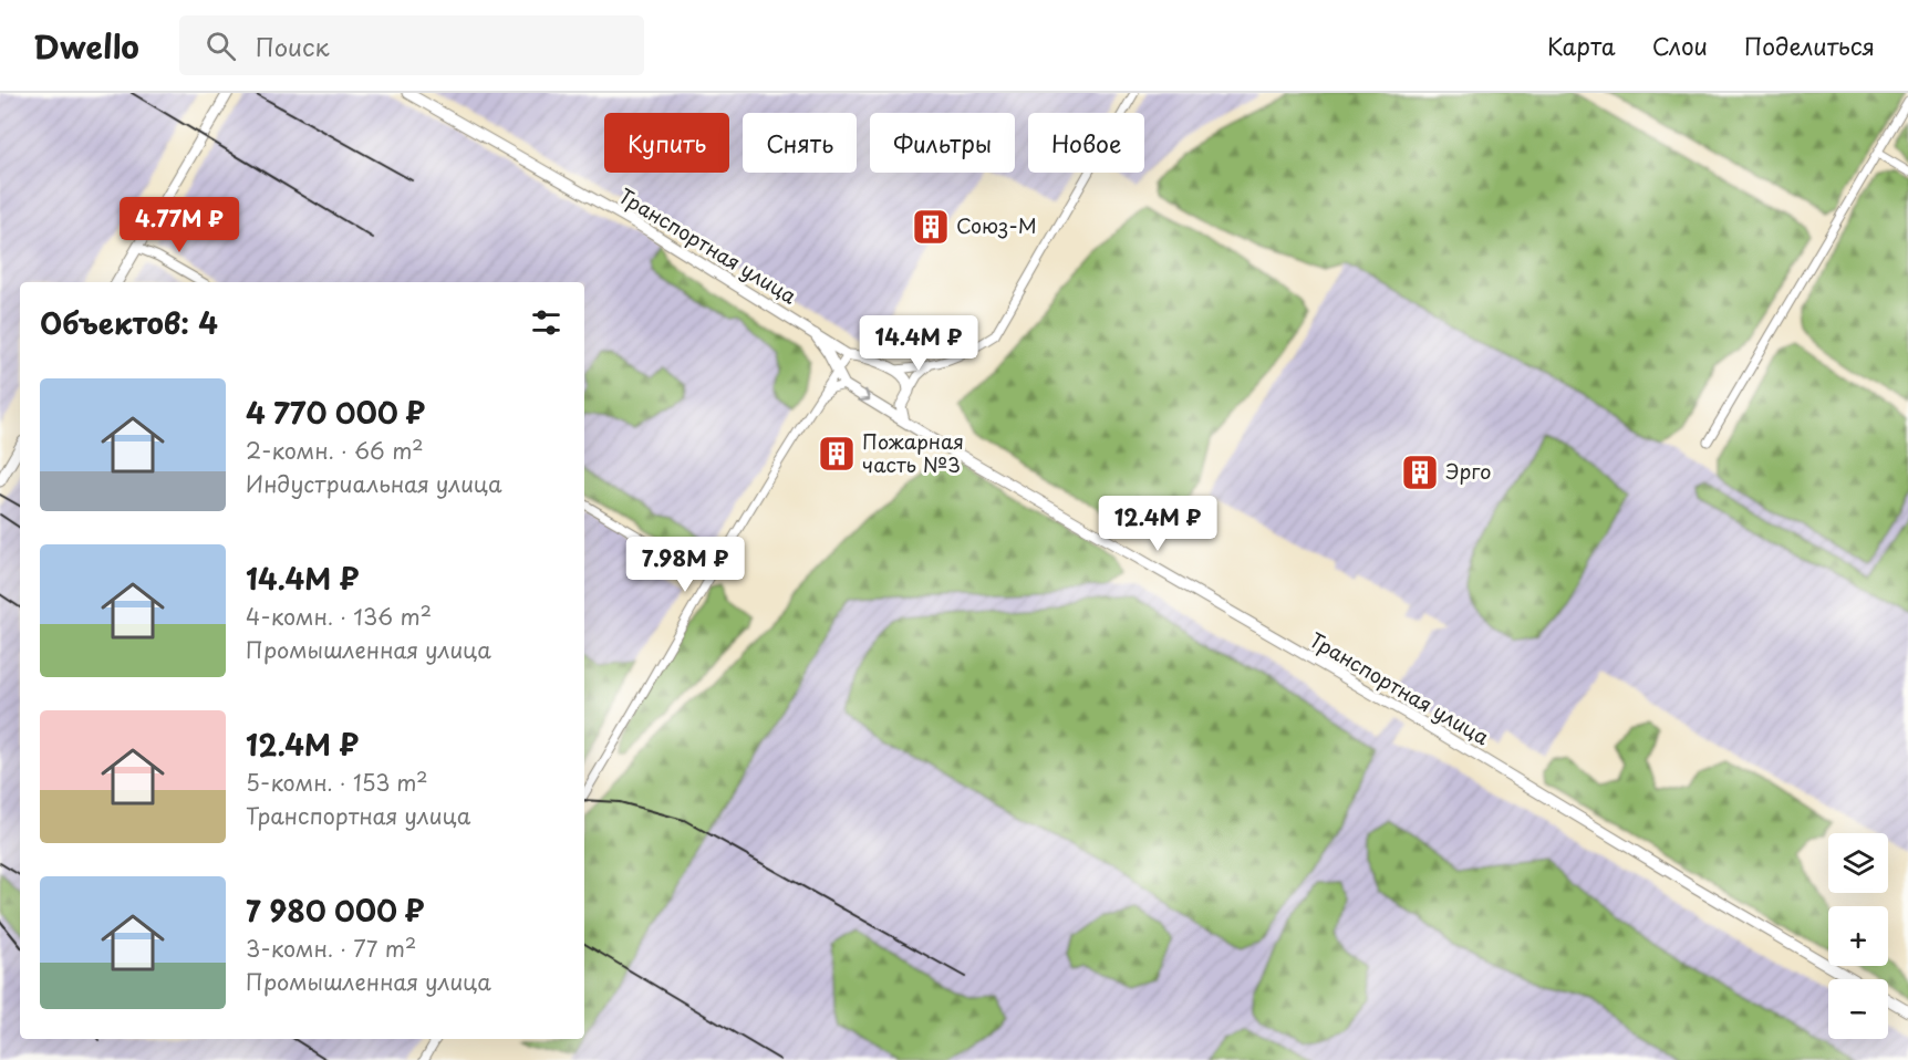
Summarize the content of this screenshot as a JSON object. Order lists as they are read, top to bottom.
{
  "streets": {
    "street": ["Транспортная улица"]
  },
  "places": {
    "building": ["Союз-М", "Пожарная часть №3", "Эрго"]
  },
  "page": {
    "header": "Dwello",
    "search": "Поиск",
    "nav": ["Карта", "Слои", "Поделиться"],
    "chip": [
      "Купить",
      "Снять",
      "Фильтры",
      "Новое"
    ],
    "price": [
      "4.77M ₽",
      "14.4M ₽",
      "12.4M ₽",
      "7.98M ₽"
    ],
    "heading": "Объектов: 4",
    "list": [
      {
        "name": "4 770 000 ₽",
        "note": "2-комн. · 66 m² · Индустриальная улица"
      },
      {
        "name": "14.4M ₽",
        "note": "4-комн. · 136 m² · Промышленная улица"
      },
      {
        "name": "12.4M ₽",
        "note": "5-комн. · 153 m² · Транспортная улица"
      },
      {
        "name": "7 980 000 ₽",
        "note": "3-комн. · 77 m² · Промышленная улица"
      }
    ],
    "map_buttons": ["+", "−"]
  }
}
